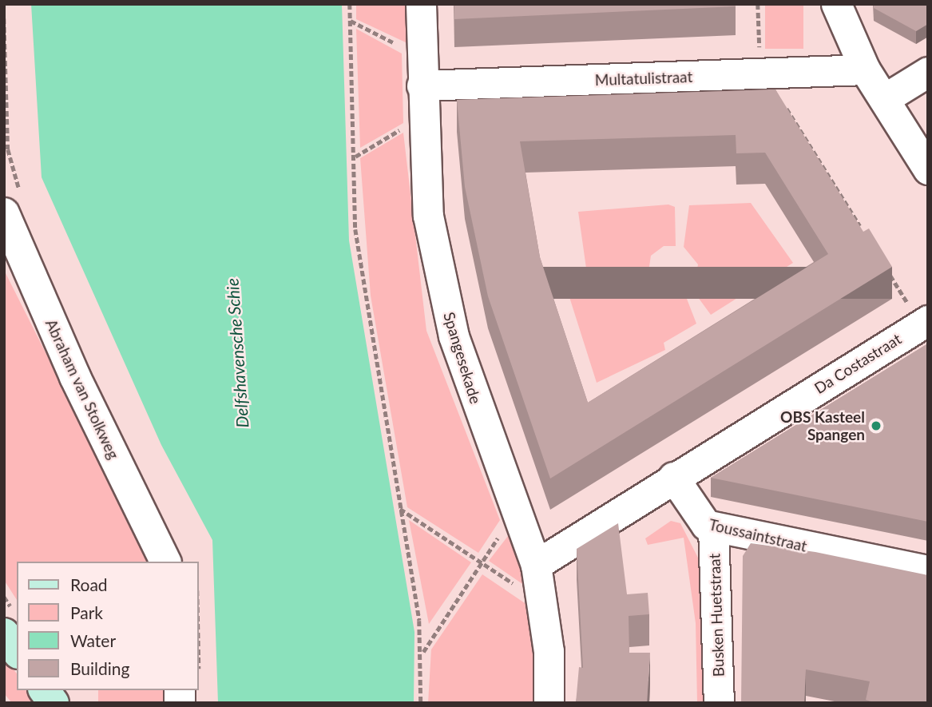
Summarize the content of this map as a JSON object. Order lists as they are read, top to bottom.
{
  "streets": {
    "street": [
      "Multatulistraat",
      "Spangesekade",
      "Da Costastraat",
      "Abraham van Stolkweg",
      "Toussaintstraat",
      "Busken Huetstraat"
    ]
  },
  "crossings": [
    ["Multatulistraat", "Spangesekade"],
    ["Da Costastraat", "Toussaintstraat"],
    ["Toussaintstraat", "Busken Huetstraat"]
  ],
  "water": ["Delfshavensche Schie"],
  "places": ["OBS Kasteel Spangen"],
  "legend": [
    "Road",
    "Park",
    "Water",
    "Building"
  ]
}
